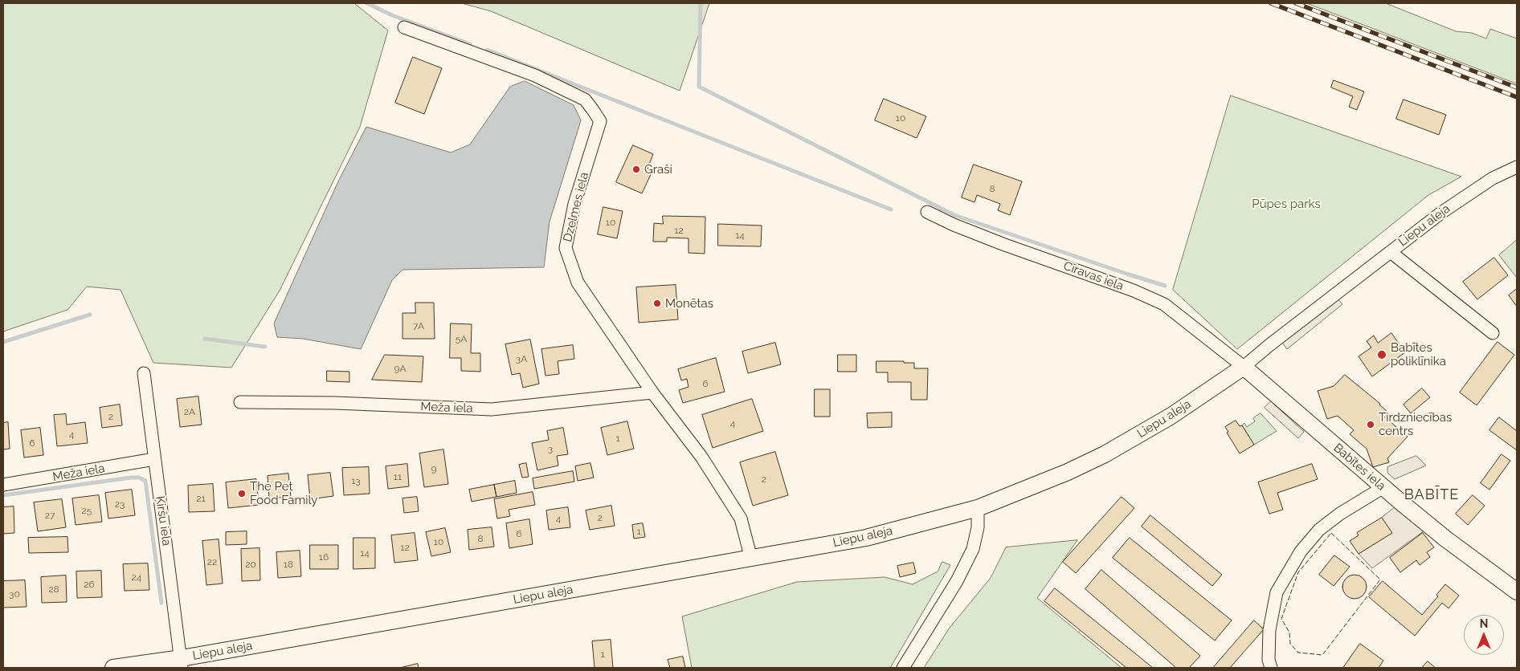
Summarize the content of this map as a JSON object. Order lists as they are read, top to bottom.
{
  "streets": {
    "street": [
      "Dzelmes iela",
      "Liepu aleja",
      "Cīravas iela",
      "Meža iela",
      "Babītes iela",
      "Ķiršu iela"
    ]
  },
  "crossings": [
    ["Dzelmes iela", "Liepu aleja"],
    ["Dzelmes iela", "Meža iela"],
    ["Liepu aleja", "Cīravas iela"],
    ["Liepu aleja", "Babītes iela"],
    ["Liepu aleja", "Ķiršu iela"],
    ["Cīravas iela", "Babītes iela"],
    ["Meža iela", "Ķiršu iela"]
  ],
  "districts": ["BABĪTE"],
  "parks": ["Pūpes parks"],
  "places": [
    "Graši",
    "Monētas",
    "Babītes poliklīnika",
    "Tirdzniecības centrs",
    "The Pet Food Family"
  ],
  "house_numbers": [
    "10",
    "8",
    "10",
    "12",
    "14",
    "7A",
    "5A",
    "3A",
    "9A",
    "6",
    "2A",
    "2",
    "4",
    "4",
    "1",
    "6",
    "3",
    "9",
    "11",
    "2",
    "13",
    "21",
    "23",
    "25",
    "27",
    "2",
    "4",
    "1",
    "6",
    "8",
    "10",
    "12",
    "14",
    "16",
    "22",
    "20",
    "18",
    "24",
    "26",
    "28",
    "30",
    "1"
  ],
  "north": "top"
}
